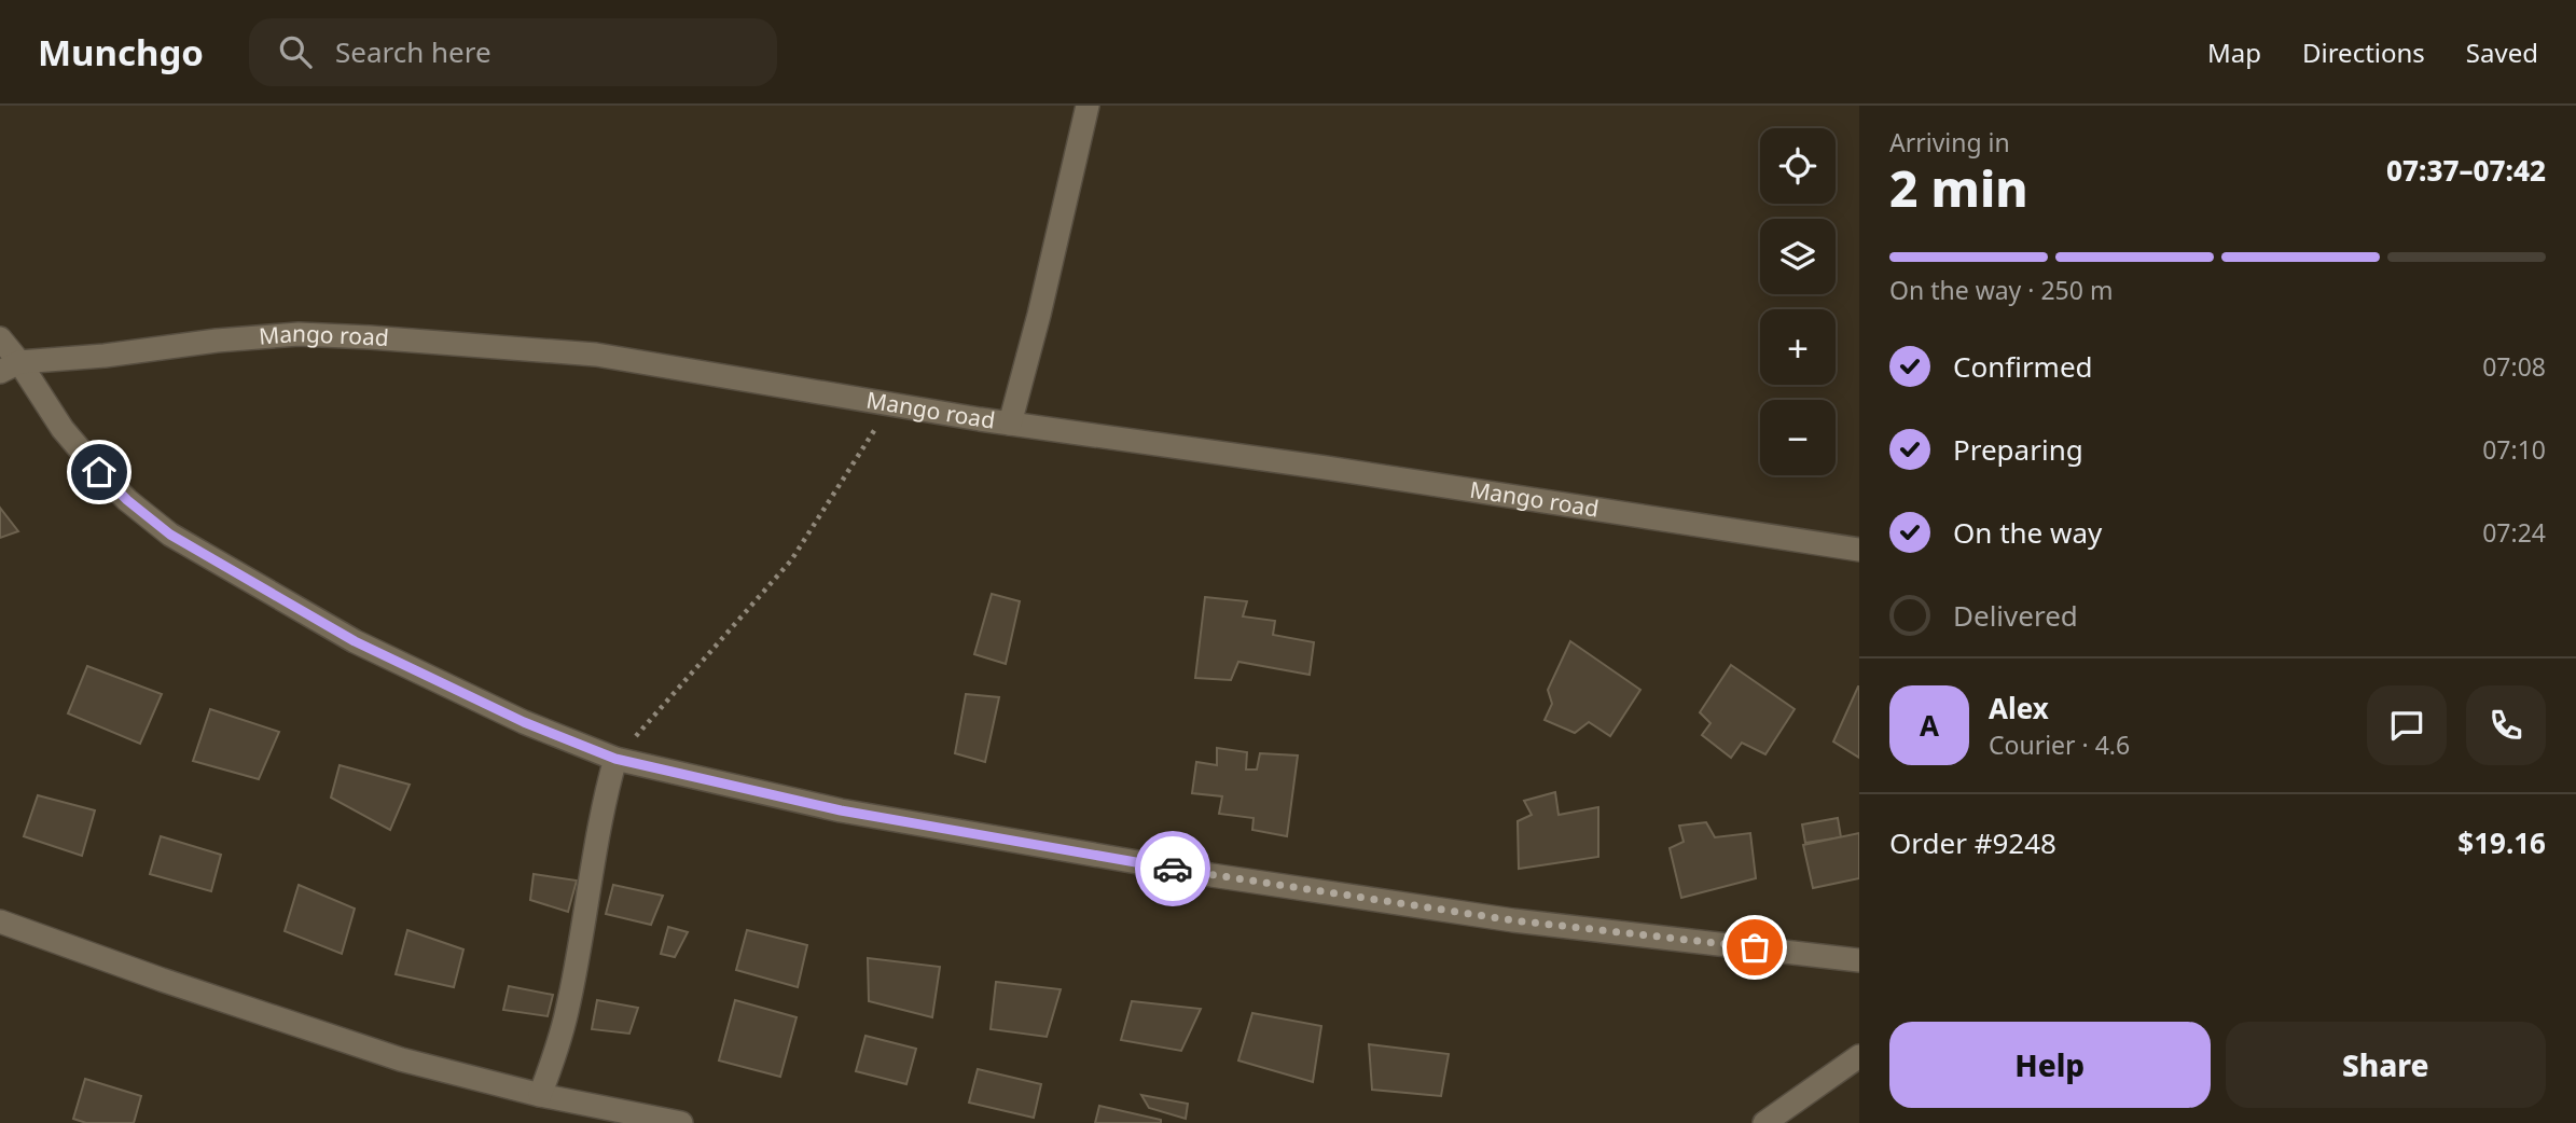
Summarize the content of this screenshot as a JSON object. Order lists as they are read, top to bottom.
{
  "streets": {
    "street": ["Mango road"]
  },
  "page": {
    "header": "Munchgo",
    "search": "Search here",
    "nav": ["Map", "Directions", "Saved"],
    "heading": ["2 min", "Arriving in", "07:37–07:42"],
    "panel": [
      "Alex",
      "Courier · 4.6",
      "Order #9248",
      "$19.16"
    ],
    "map_buttons": ["+", "−"],
    "bar": "On the way · 250 m",
    "list": [
      ["Confirmed", "07:08"],
      ["Preparing", "07:10"],
      ["On the way", "07:24"],
      "Delivered"
    ],
    "round": "A",
    "buttons": ["Help", "Share"]
  }
}
